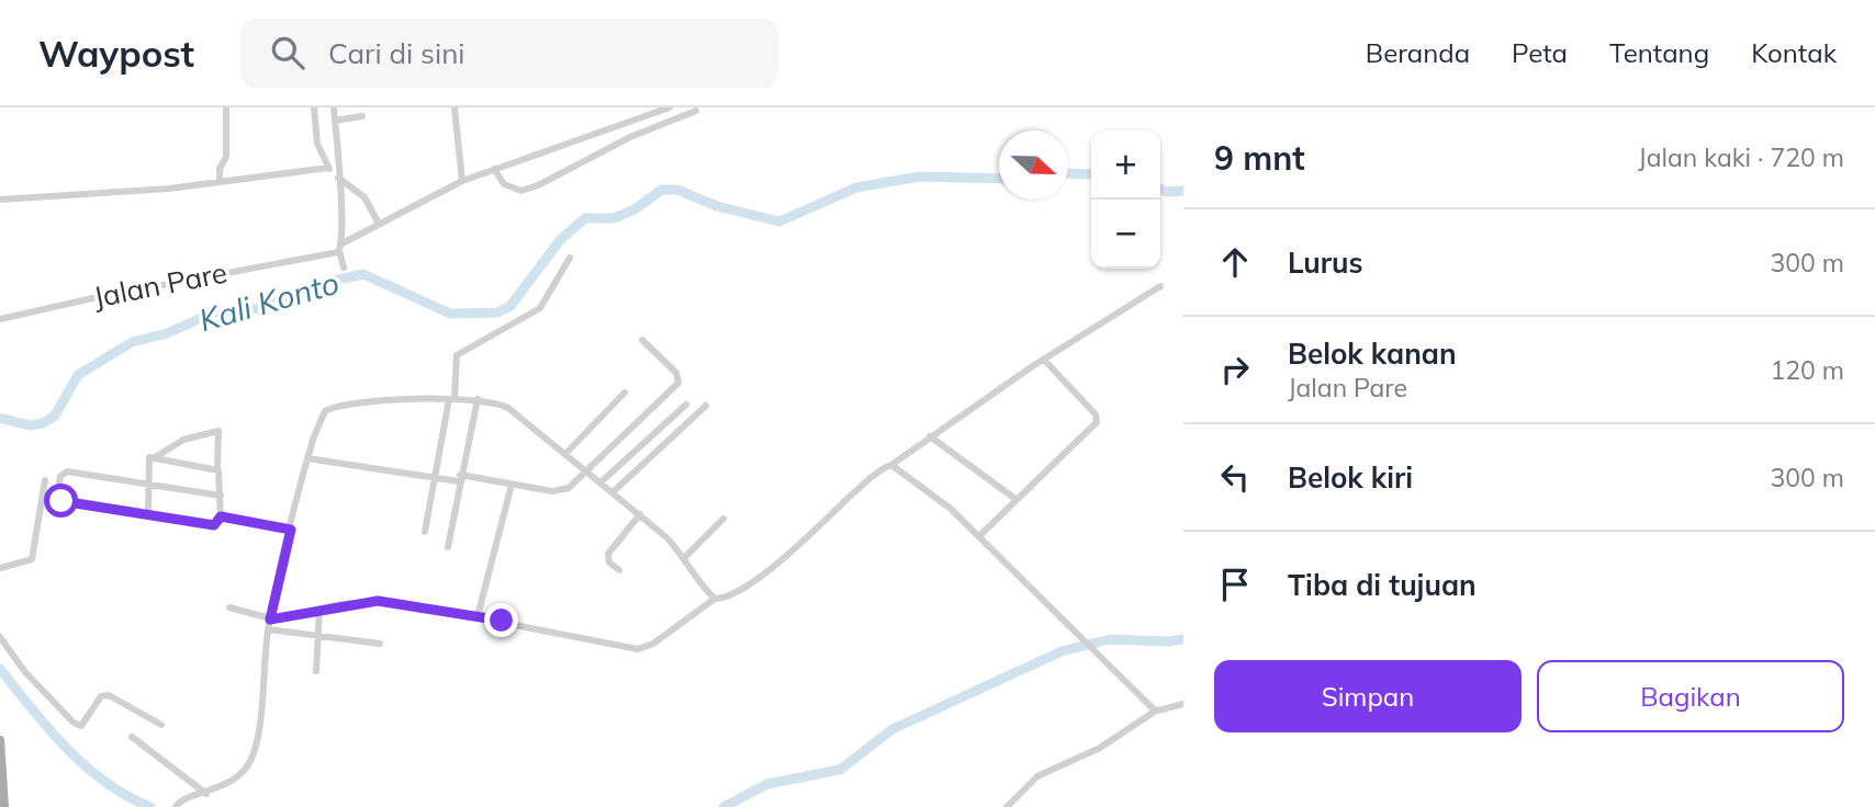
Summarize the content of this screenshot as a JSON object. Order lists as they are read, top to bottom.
{
  "streets": {
    "street": ["Jalan Pare"]
  },
  "water": ["Kali Konto"],
  "north": "right",
  "page": {
    "header": "Waypost",
    "search": "Cari di sini",
    "nav": [
      "Beranda",
      "Peta",
      "Tentang",
      "Kontak"
    ],
    "heading": ["9 mnt", "Jalan kaki · 720 m"],
    "map_buttons": ["+", "−"],
    "list": [
      ["Lurus", "300 m"],
      ["Belok kanan", "Jalan Pare", "120 m"],
      ["Belok kiri", "300 m"],
      "Tiba di tujuan"
    ],
    "buttons": ["Simpan", "Bagikan"]
  }
}
